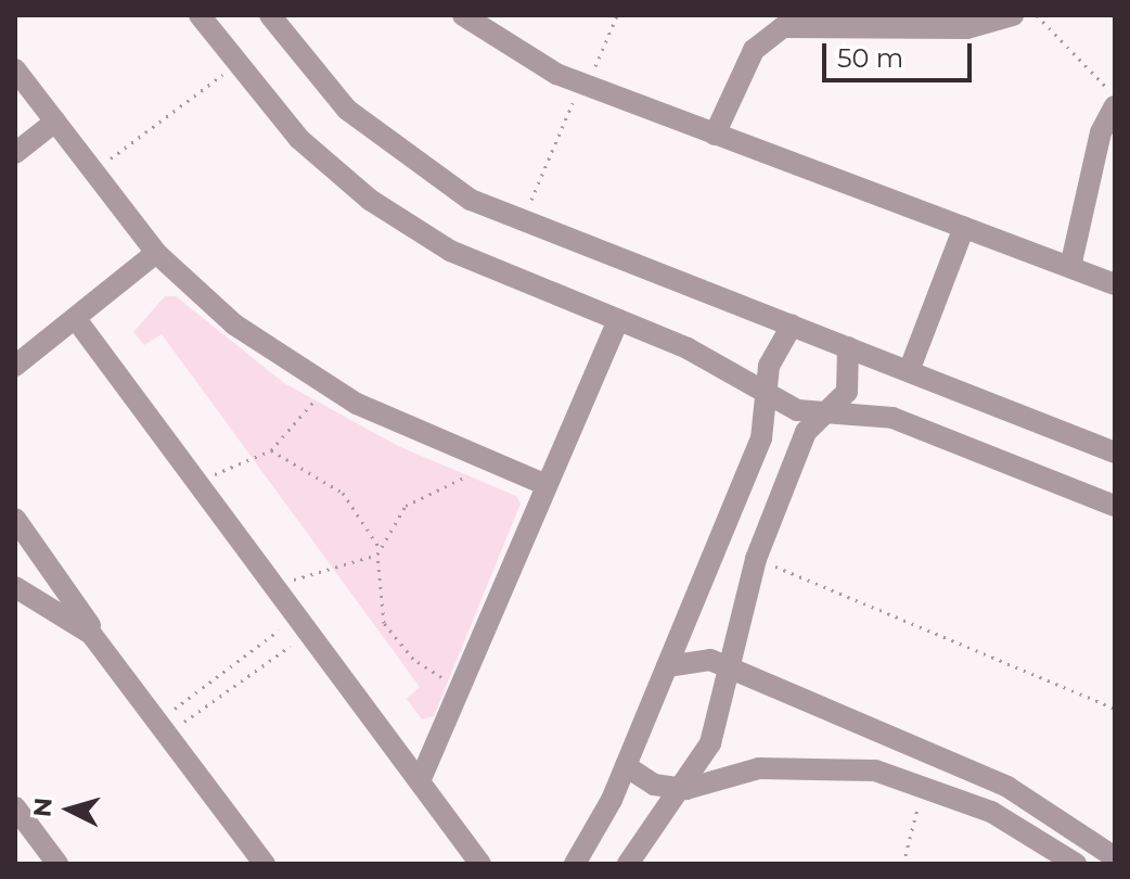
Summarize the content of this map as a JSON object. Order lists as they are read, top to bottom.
{
  "scale_bar": "50 m",
  "north": "left"
}
